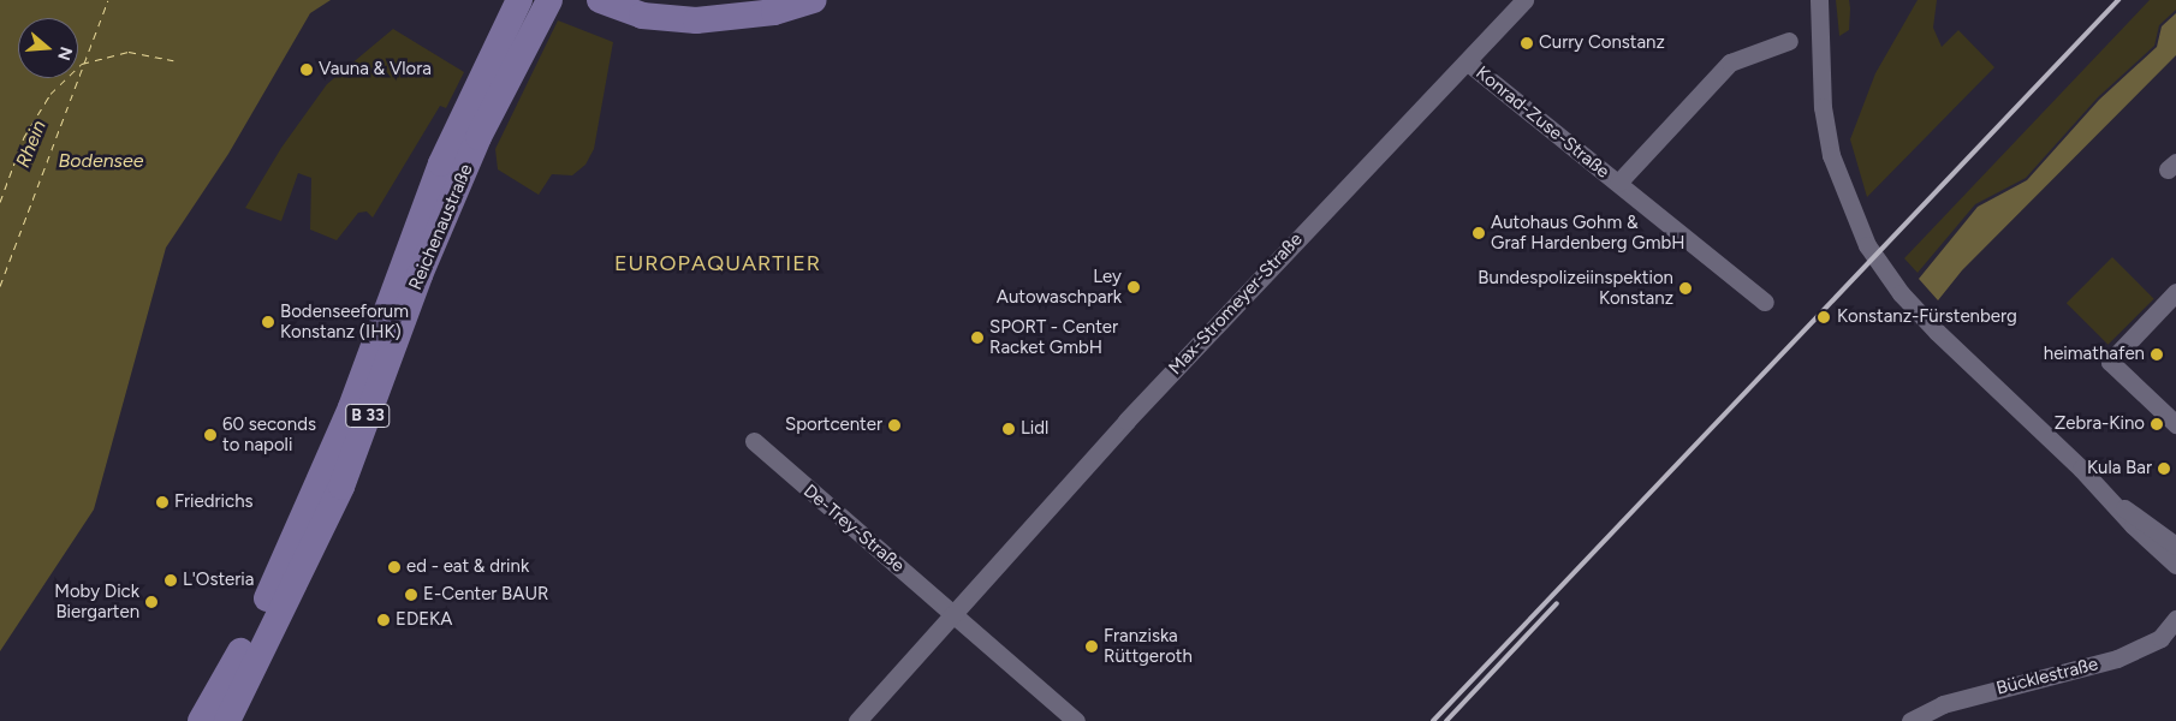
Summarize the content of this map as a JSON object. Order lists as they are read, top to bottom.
{
  "streets": {
    "main road": ["Reichenaustraße", "B 33"],
    "street": [
      "Konrad-Zuse-Straße",
      "Max-Stromeyer-Straße",
      "De-Trey-Straße",
      "Bücklestraße"
    ]
  },
  "crossings": [
    ["Konrad-Zuse-Straße", "Max-Stromeyer-Straße"],
    ["Max-Stromeyer-Straße", "De-Trey-Straße"]
  ],
  "districts": ["EUROPAQUARTIER"],
  "water": ["Rhein", "Bodensee"],
  "places": [
    "Curry Constanz",
    "Vauna & Vlora",
    "Autohaus Gohm & Graf Hardenberg GmbH",
    "Ley Autowaschpark",
    "Bundespolizeiinspektion Konstanz",
    "Konstanz-Fürstenberg",
    "Bodenseeforum Konstanz (IHK)",
    "SPORT - Center Racket GmbH",
    "heimathafen",
    "Zebra-Kino",
    "Sportcenter",
    "Lidl",
    "60 seconds to napoli",
    "Kula Bar",
    "Friedrichs",
    "ed - eat & drink",
    "L'Osteria",
    "E-Center BAUR",
    "Moby Dick Biergarten",
    "EDEKA",
    "Franziska Rüttgeroth"
  ],
  "north": "right"
}
